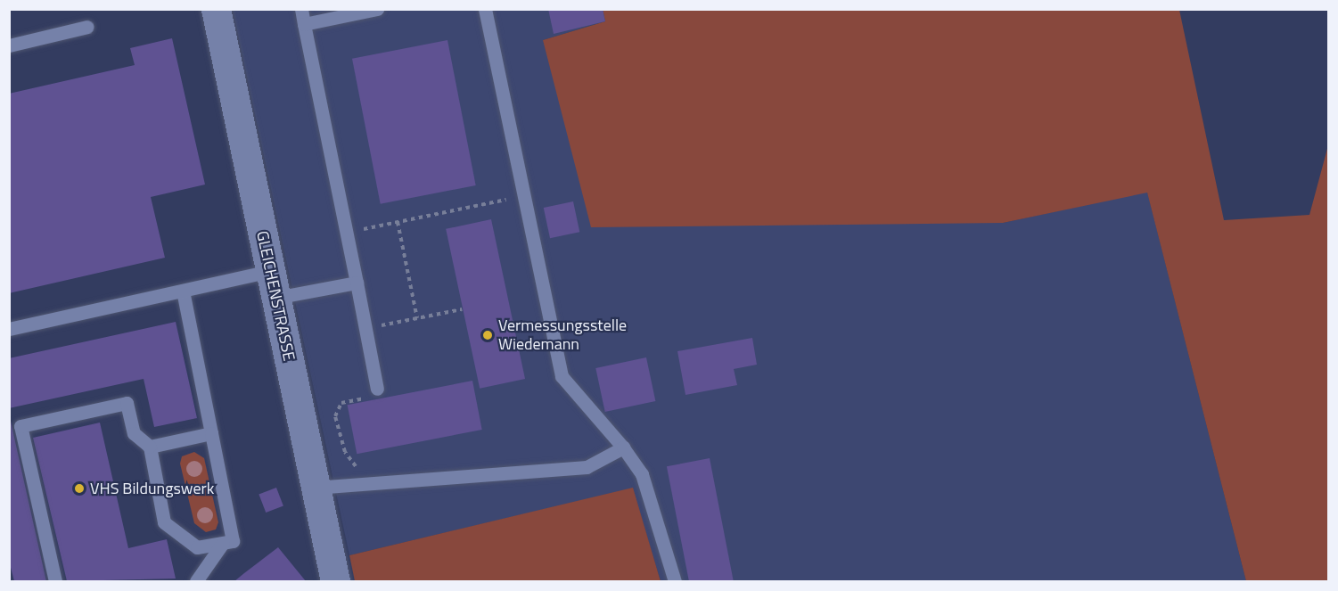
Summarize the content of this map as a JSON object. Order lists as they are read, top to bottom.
{
  "streets": {
    "street": ["GLEICHENSTRASSE"]
  },
  "places": ["Vermessungsstelle Wiedemann", "VHS Bildungswerk"]
}
